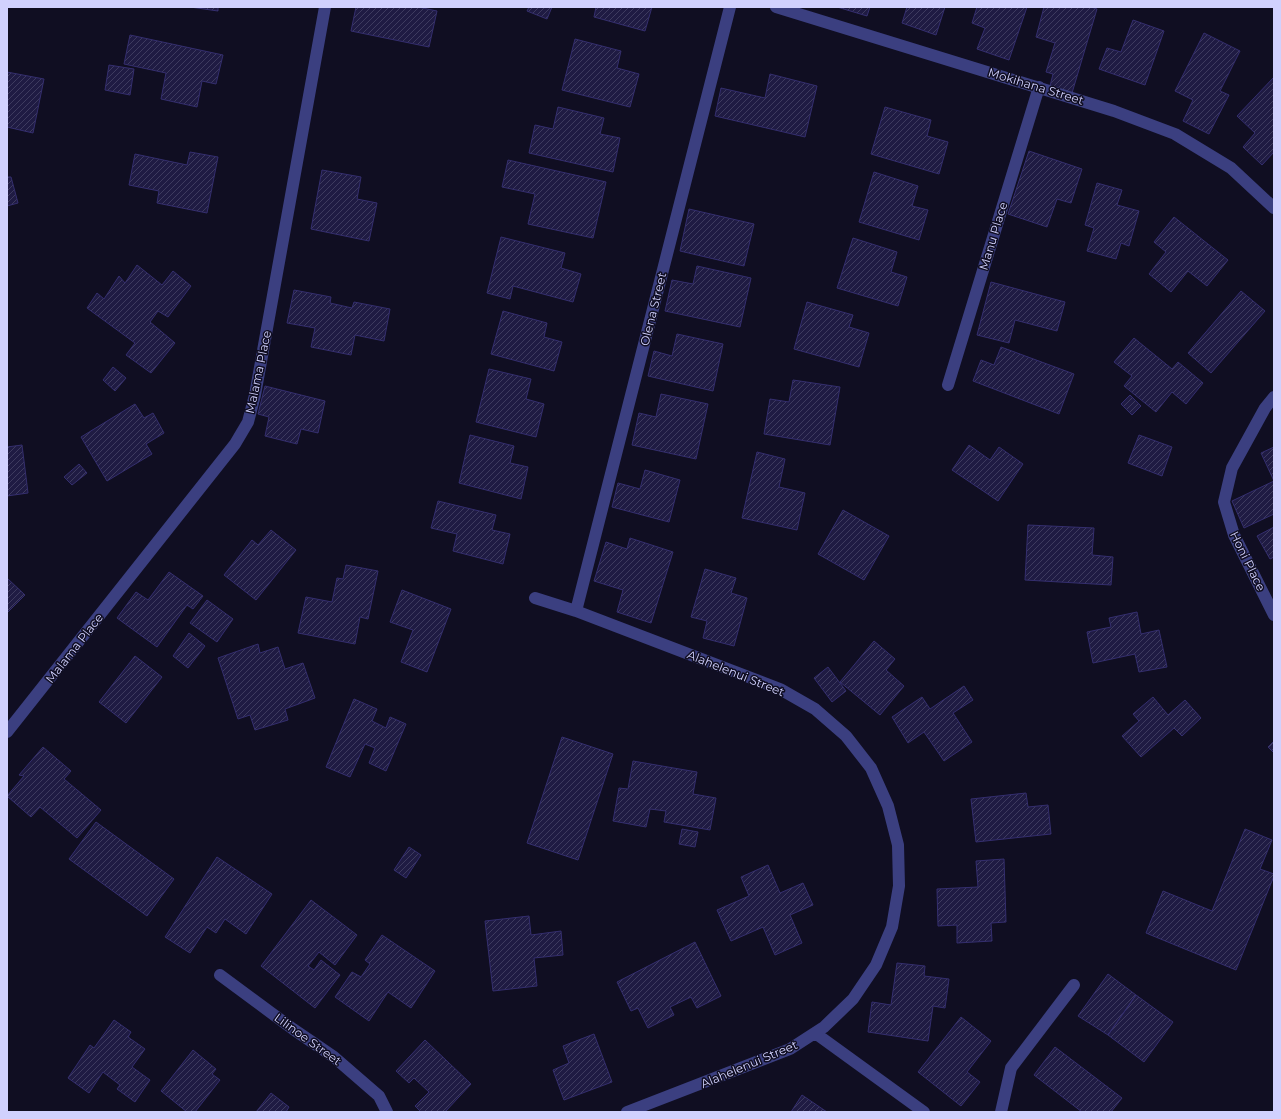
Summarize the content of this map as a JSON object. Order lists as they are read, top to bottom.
{
  "streets": {
    "street": [
      "Mokihana Street",
      "Manu Place",
      "Olena Street",
      "Malama Place",
      "Honi Place",
      "Alahelenui Street",
      "Lilinoe Street"
    ]
  },
  "crossings": [
    ["Mokihana Street", "Manu Place"],
    ["Olena Street", "Alahelenui Street"]
  ]
}
